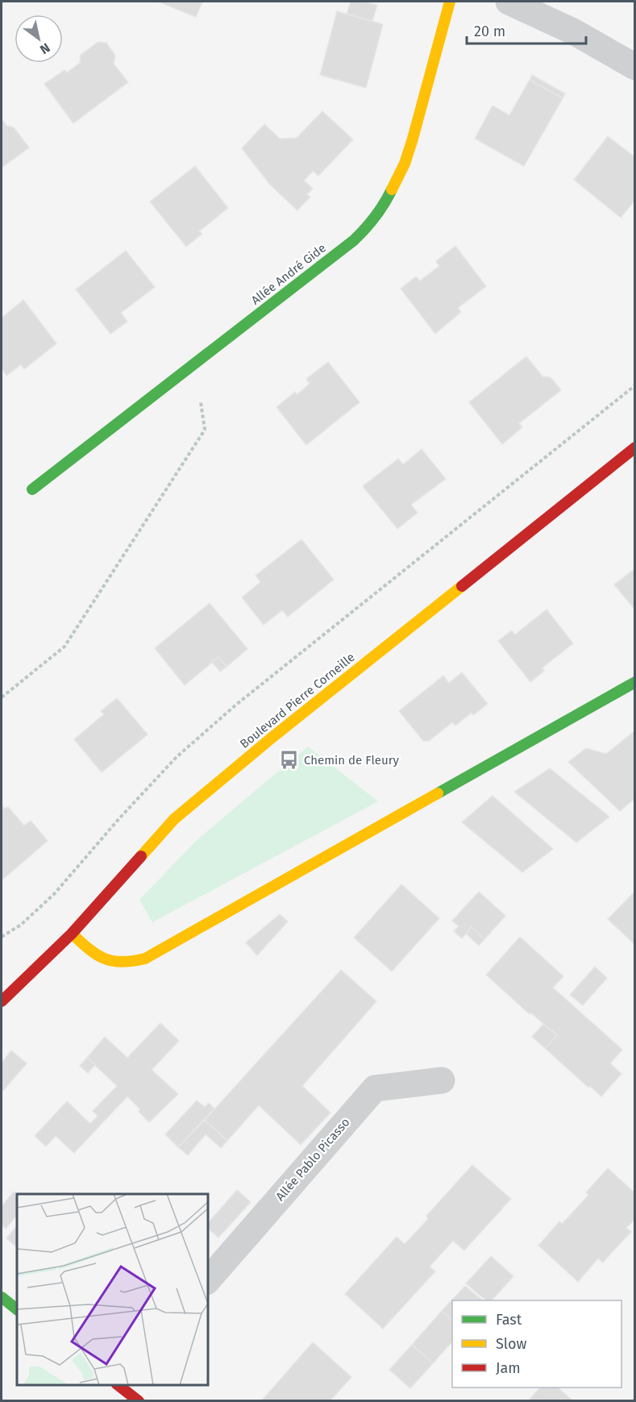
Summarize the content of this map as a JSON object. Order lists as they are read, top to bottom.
{
  "streets": {
    "street": ["Allée André Gide", "Boulevard Pierre Corneille", "Allée Pablo Picasso"]
  },
  "places": {
    "bus stop": ["Chemin de Fleury"]
  },
  "legend": ["Fast", "Slow", "Jam"],
  "scale_bar": "20 m",
  "north": "bottom right"
}
